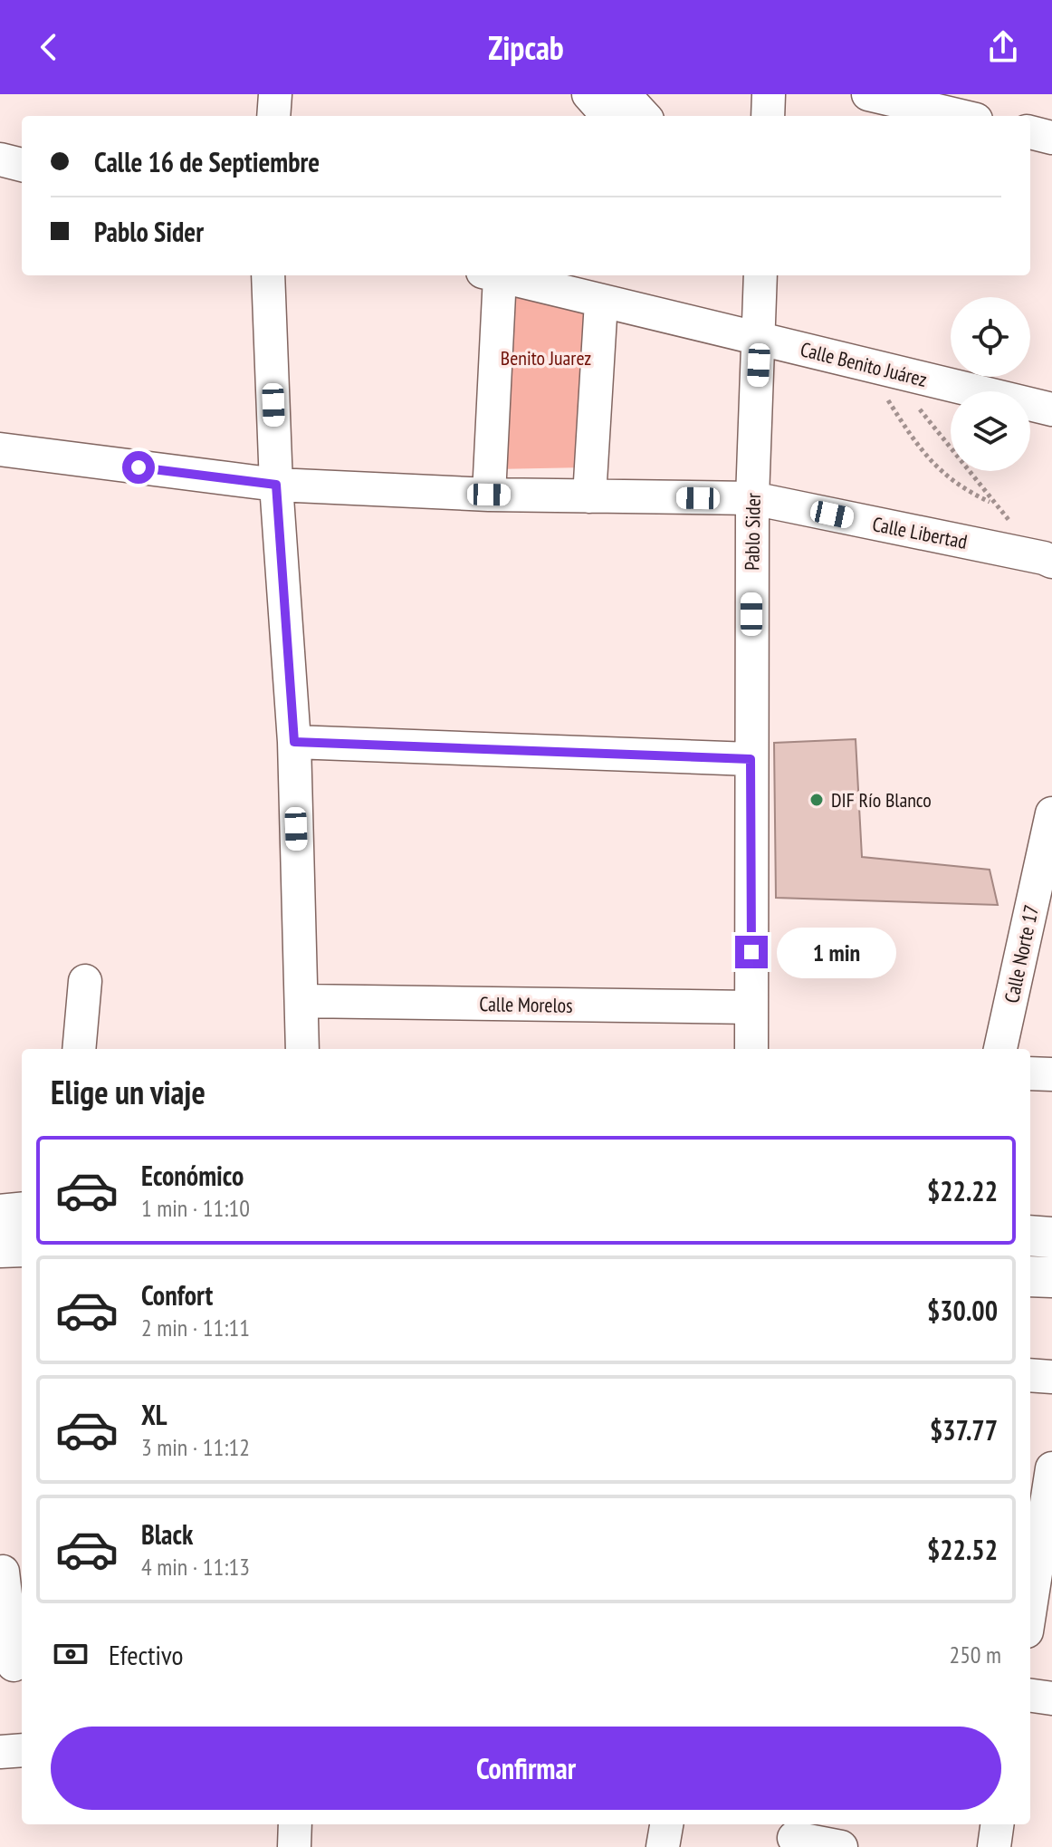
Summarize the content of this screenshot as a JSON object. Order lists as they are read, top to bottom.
{
  "streets": {
    "street": [
      "Calle Benito Juárez",
      "Pablo Sider",
      "Calle Libertad",
      "Calle Norte 17",
      "Calle Morelos"
    ]
  },
  "crossings": [
    ["Calle Benito Juárez", "Pablo Sider"],
    ["Pablo Sider", "Calle Libertad"],
    ["Pablo Sider", "Calle Morelos"]
  ],
  "parks": ["Benito Juarez"],
  "places": ["DIF Río Blanco"],
  "page": {
    "header": "Zipcab",
    "banner": ["Calle 16 de Septiembre", "Pablo Sider"],
    "bubble": "1 min",
    "heading": "Elige un viaje",
    "list": [
      {
        "name": "Económico",
        "note": "1 min · 11:10",
        "value": "$22.22"
      },
      {
        "name": "Confort",
        "note": "2 min · 11:11",
        "value": "$30.00"
      },
      {
        "name": "XL",
        "note": "3 min · 11:12",
        "value": "$37.77"
      },
      {
        "name": "Black",
        "note": "4 min · 11:13",
        "value": "$22.52"
      }
    ],
    "pay": ["Efectivo", "250 m"],
    "buttons": "Confirmar"
  }
}
